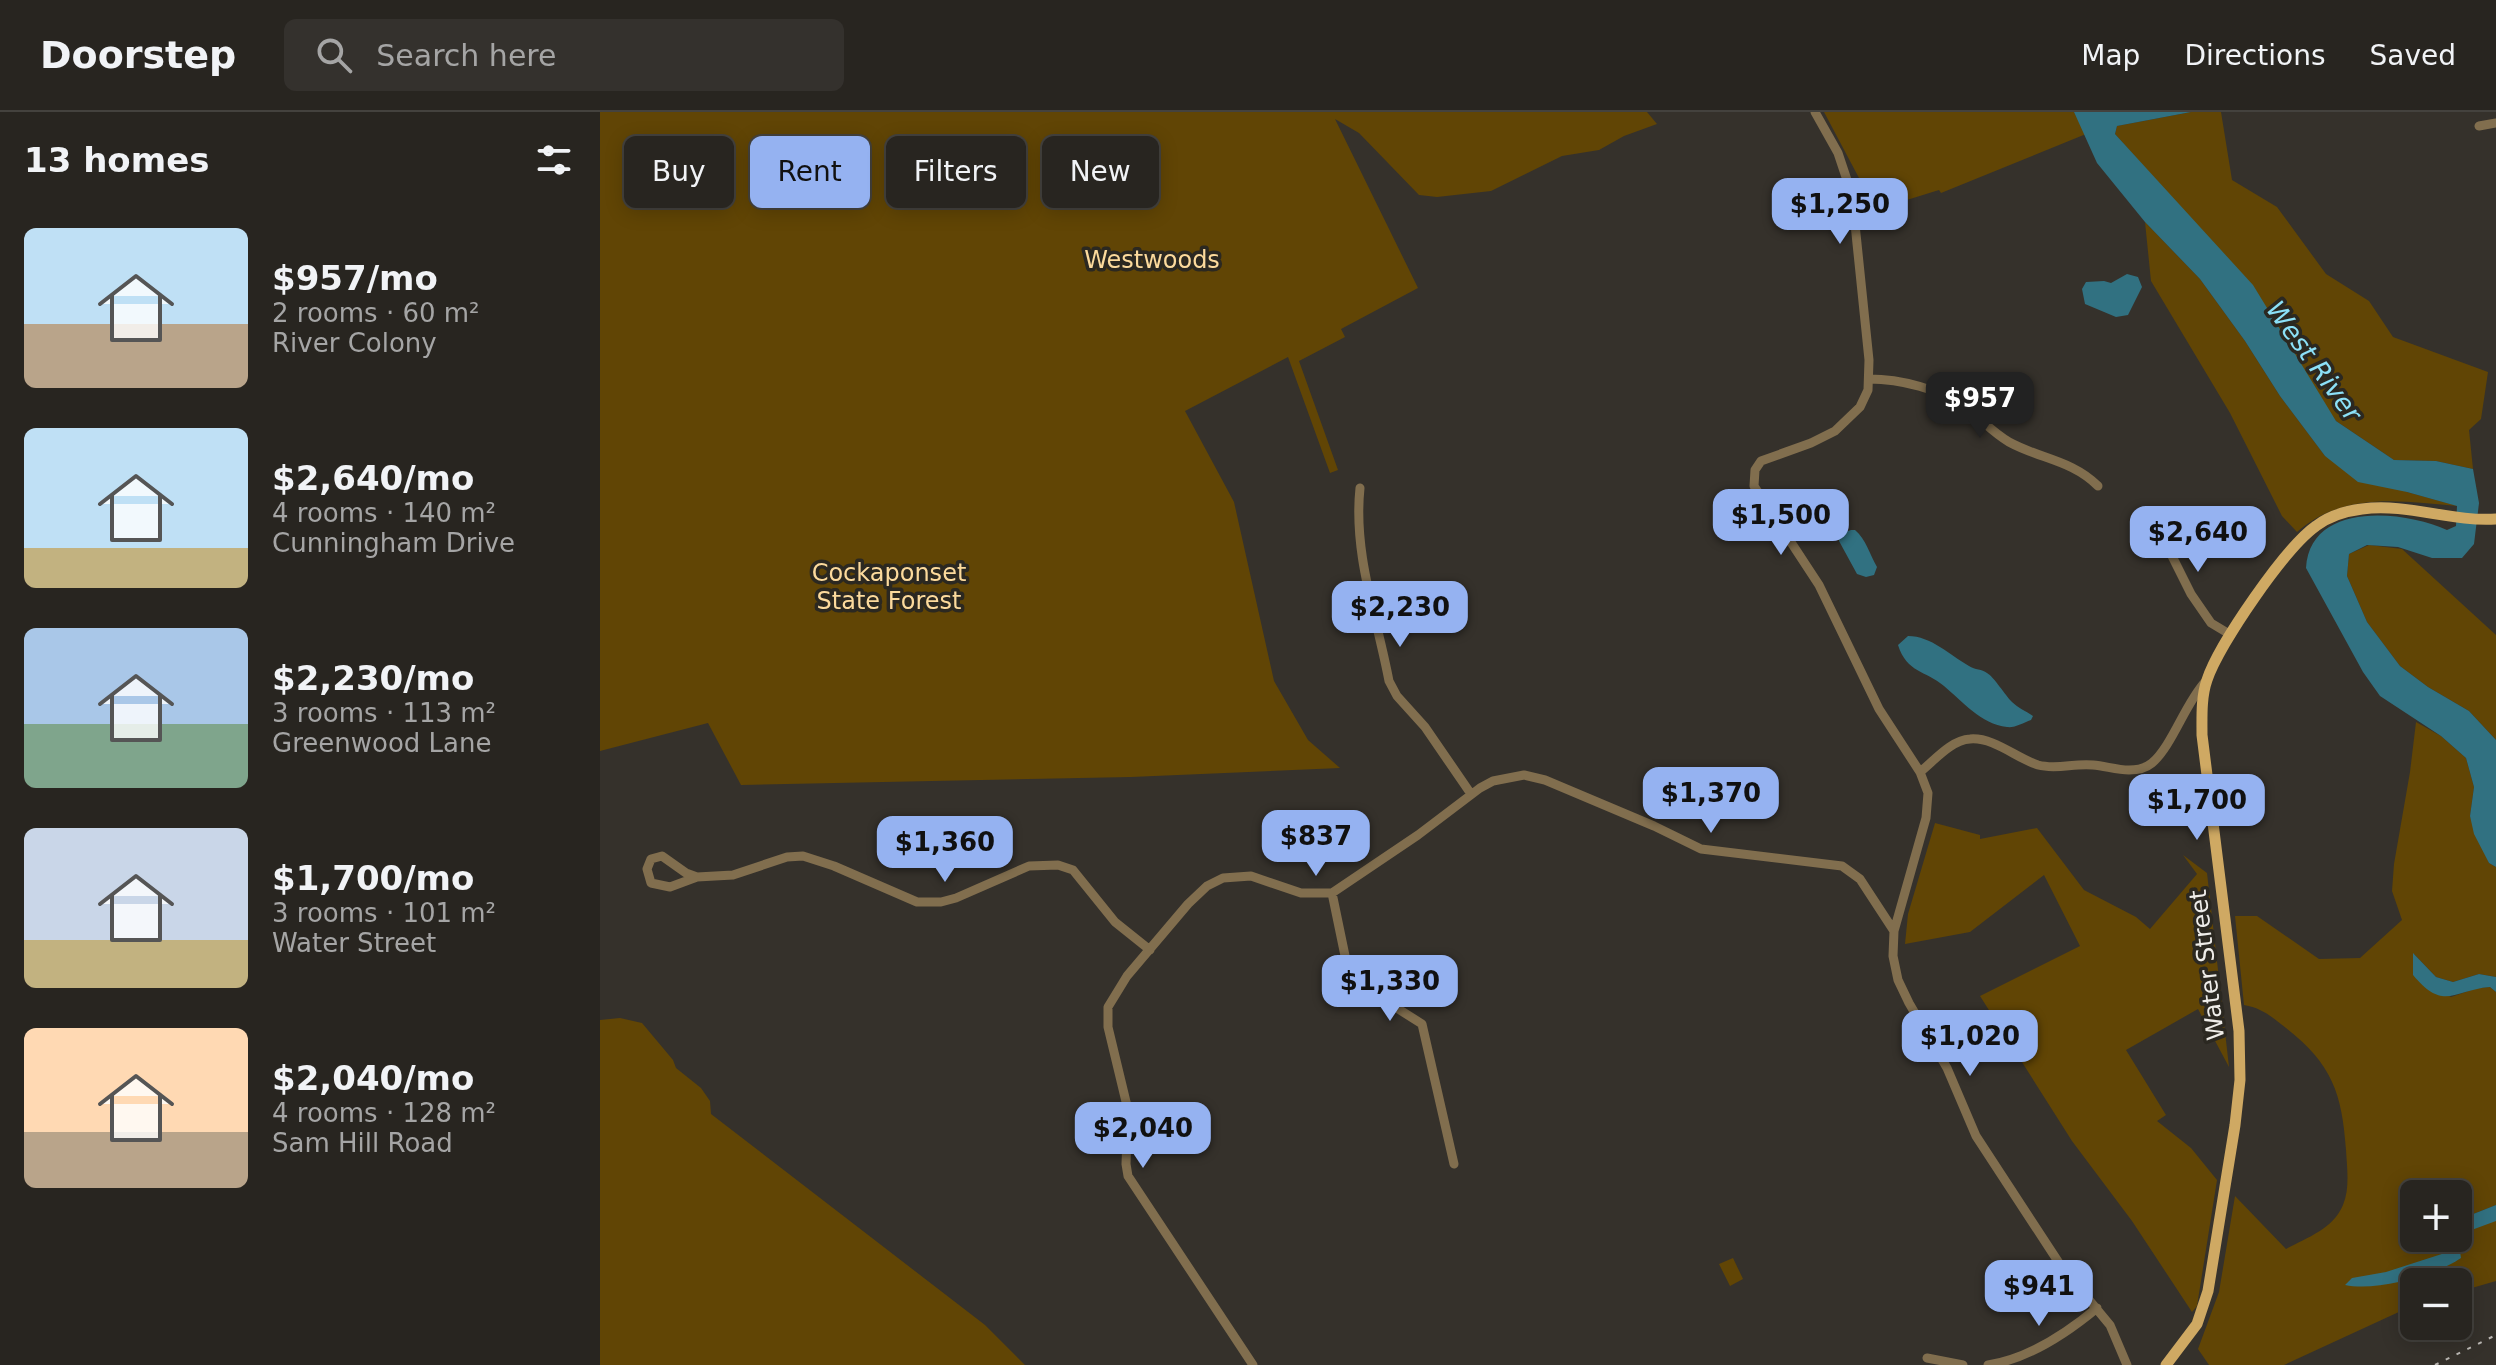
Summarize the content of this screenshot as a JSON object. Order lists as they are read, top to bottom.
{
  "streets": {
    "main road": ["Water Street"]
  },
  "water": ["West River"],
  "parks": ["Westwoods", "Cockaponset State Forest"],
  "page": {
    "header": "Doorstep",
    "search": "Search here",
    "nav": ["Map", "Directions", "Saved"],
    "heading": "13 homes",
    "chip": [
      "Buy",
      "Rent",
      "Filters",
      "New"
    ],
    "price": [
      "$1,250",
      "$957",
      "$1,500",
      "$2,640",
      "$2,230",
      "$1,370",
      "$1,700",
      "$837",
      "$1,360",
      "$1,330",
      "$1,020",
      "$2,040",
      "$941"
    ],
    "list": [
      {
        "name": "$957/mo",
        "note": "2 rooms · 60 m² · River Colony"
      },
      {
        "name": "$2,640/mo",
        "note": "4 rooms · 140 m² · Cunningham Drive"
      },
      {
        "name": "$2,230/mo",
        "note": "3 rooms · 113 m² · Greenwood Lane"
      },
      {
        "name": "$1,700/mo",
        "note": "3 rooms · 101 m² · Water Street"
      },
      {
        "name": "$2,040/mo",
        "note": "4 rooms · 128 m² · Sam Hill Road"
      }
    ],
    "map_buttons": ["+", "−"]
  }
}
